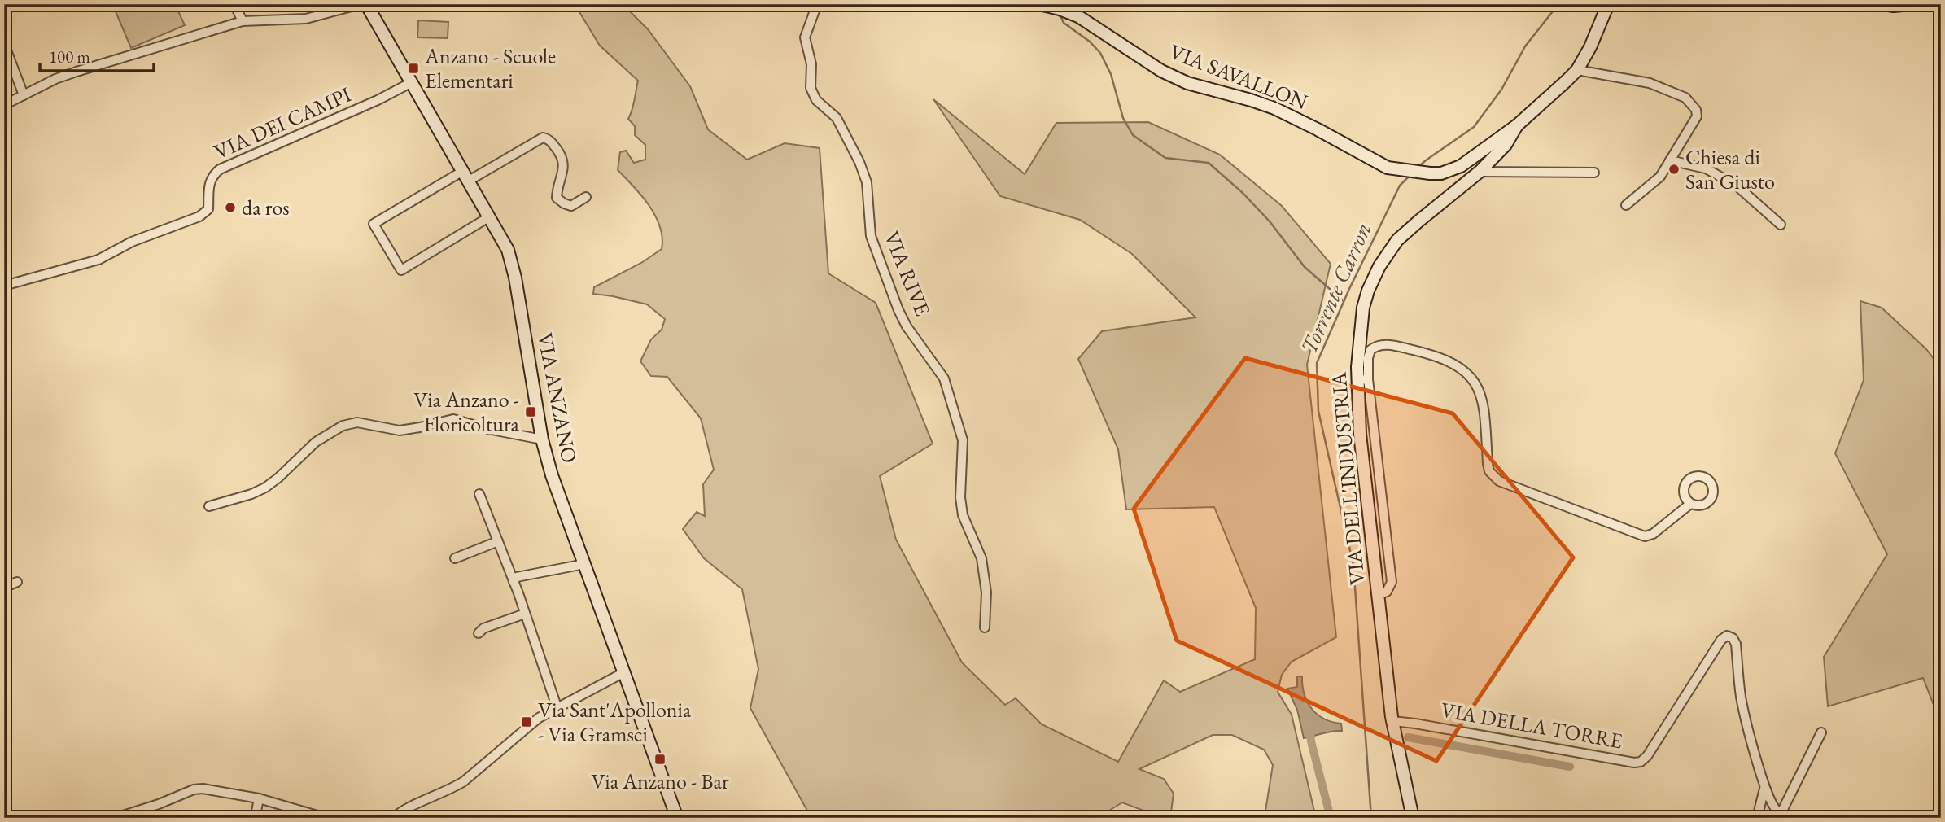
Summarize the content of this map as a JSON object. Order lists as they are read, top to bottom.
{
  "streets": {
    "main road": ["VIA SAVALLON", "VIA ANZANO", "VIA DELL'INDUSTRIA"],
    "street": ["VIA DEI CAMPI", "VIA RIVE", "VIA DELLA TORRE"]
  },
  "crossings": [
    ["VIA SAVALLON", "VIA DELL'INDUSTRIA"],
    ["VIA DEI CAMPI", "VIA ANZANO"],
    ["VIA DELL'INDUSTRIA", "VIA DELLA TORRE"]
  ],
  "water": ["Torrente Carron"],
  "places": {
    "transit": [
      "Anzano - Scuole Elementari",
      "Via Anzano - Floricoltura",
      "Via Sant'Apollonia - Via Gramsci",
      "Via Anzano - Bar"
    ],
    "other": ["Chiesa di San Giusto", "da ros"]
  },
  "scale_bar": "100 m"
}
